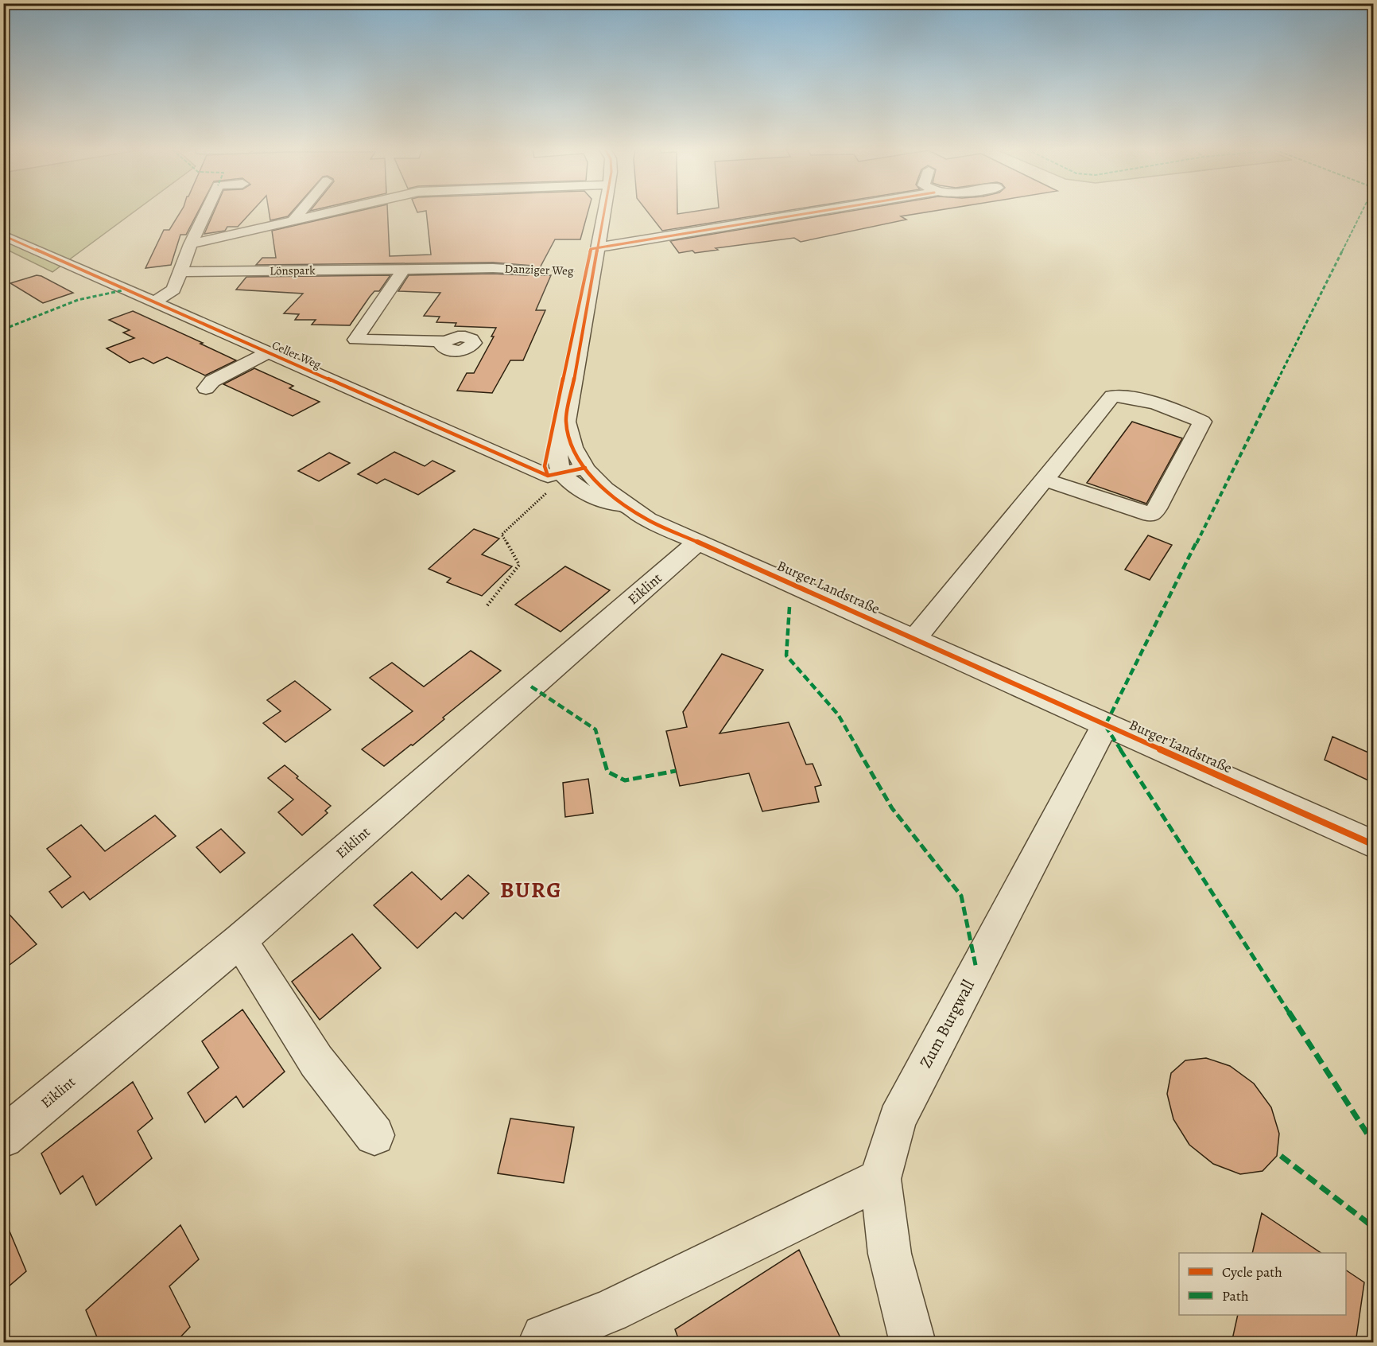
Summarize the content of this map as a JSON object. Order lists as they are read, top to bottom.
{
  "streets": {
    "street": [
      "Danziger Weg",
      "Lönspark",
      "Celler Weg",
      "Burger Landstraße",
      "Eiklint",
      "Zum Burgwall"
    ]
  },
  "crossings": [
    ["Danziger Weg", "Lönspark"],
    ["Celler Weg", "Burger Landstraße"],
    ["Burger Landstraße", "Eiklint"],
    ["Burger Landstraße", "Zum Burgwall"]
  ],
  "districts": ["BURG"],
  "legend": ["Cycle path", "Path"]
}
